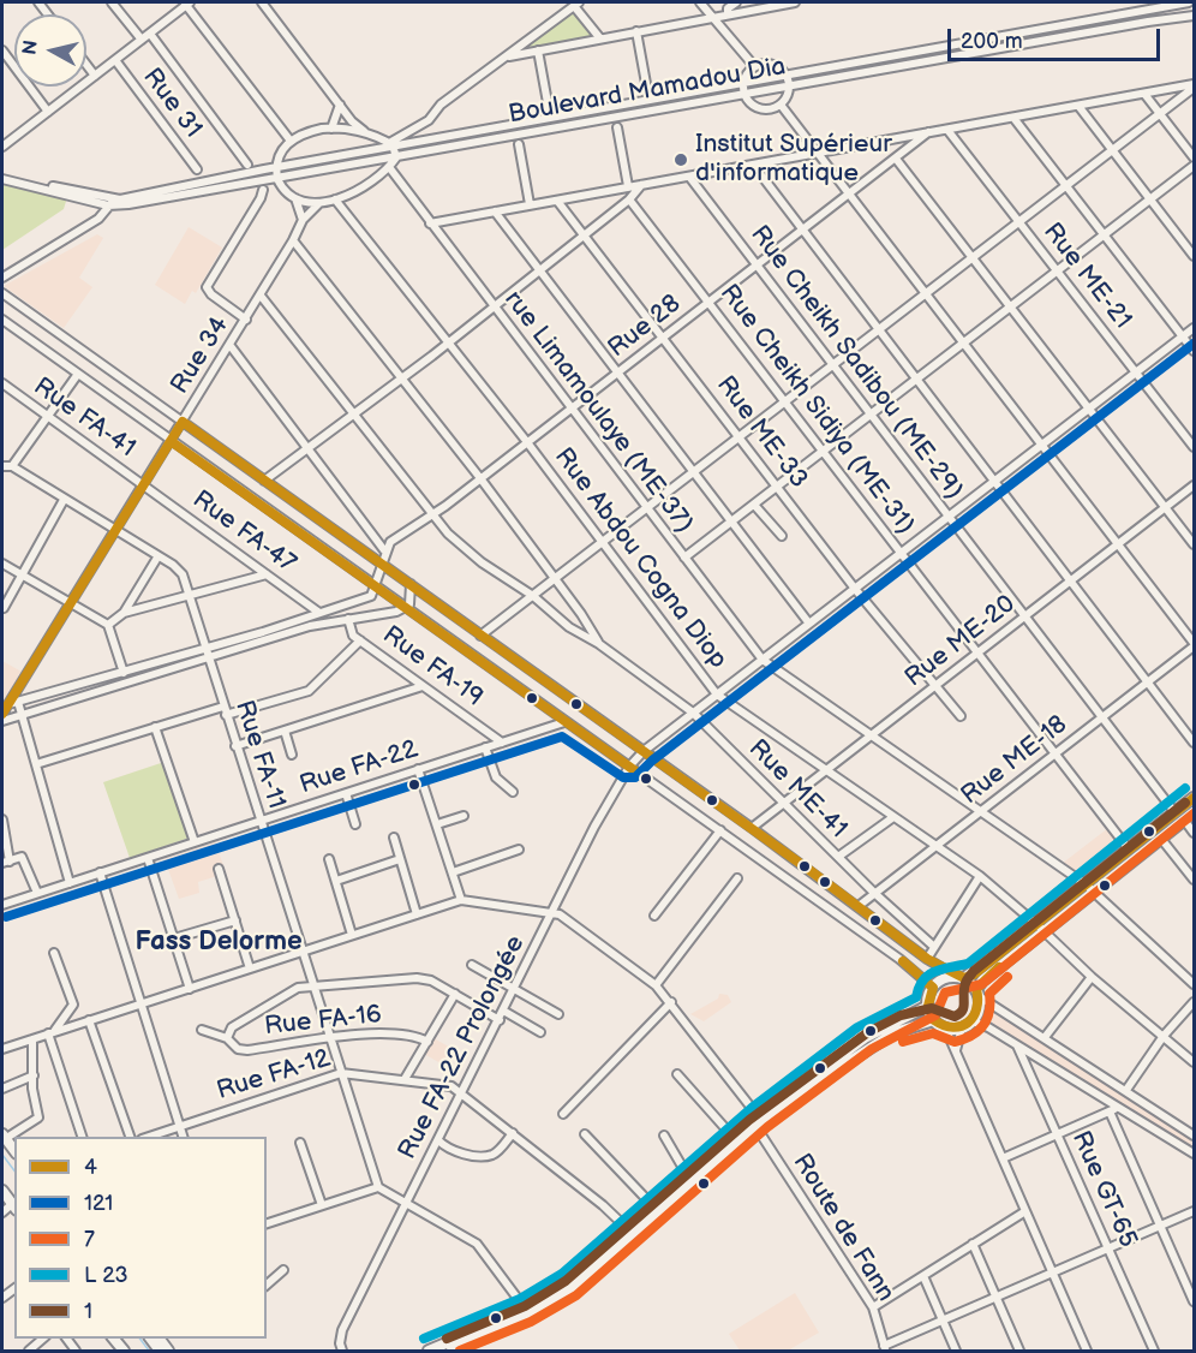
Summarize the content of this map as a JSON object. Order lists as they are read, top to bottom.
{
  "streets": {
    "street": [
      "Boulevard Mamadou Dia",
      "Rue 31",
      "Rue ME-21",
      "Rue 28",
      "Rue 34",
      "Rue Cheikh Sadibou (ME-29)",
      "Rue Cheikh Sidiya (ME-31)",
      "rue Limamoulaye (ME-37)",
      "Rue FA-41",
      "Rue ME-33",
      "Rue FA-47",
      "Rue Abdou Cogna Diop",
      "Rue ME-20",
      "Rue FA-19",
      "Rue FA-11",
      "Rue ME-18",
      "Rue FA-22",
      "Rue ME-41",
      "Rue FA-16",
      "Rue FA-22 Prolongée",
      "Rue FA-12",
      "Rue GT-65",
      "Route de Fann"
    ]
  },
  "crossings": [
    ["Rue 28", "Rue Cheikh Sadibou (ME-29)"],
    ["Rue 28", "Rue Cheikh Sidiya (ME-31)"],
    ["Rue 28", "rue Limamoulaye (ME-37)"],
    ["Rue 28", "Rue ME-33"],
    ["Rue 28", "Rue Abdou Cogna Diop"],
    ["Rue 34", "Rue FA-41"],
    ["Rue 34", "Rue FA-47"],
    ["Rue 34", "Rue FA-11"],
    ["Rue Cheikh Sadibou (ME-29)", "Rue ME-20"],
    ["Rue Cheikh Sadibou (ME-29)", "Rue ME-18"],
    ["Rue Cheikh Sidiya (ME-31)", "Rue ME-20"],
    ["Rue Cheikh Sidiya (ME-31)", "Rue ME-18"],
    ["rue Limamoulaye (ME-37)", "Rue ME-20"],
    ["rue Limamoulaye (ME-37)", "Rue ME-18"],
    ["Rue FA-41", "Rue FA-47"],
    ["Rue ME-33", "Rue ME-20"],
    ["Rue Abdou Cogna Diop", "Rue ME-20"],
    ["Rue Abdou Cogna Diop", "Rue ME-18"],
    ["Rue ME-20", "Rue ME-41"],
    ["Rue FA-19", "Rue FA-22"],
    ["Rue FA-11", "Rue FA-22"],
    ["Rue FA-11", "Rue FA-16"],
    ["Rue FA-11", "Rue FA-12"],
    ["Rue ME-18", "Rue ME-41"],
    ["Rue FA-22 Prolongée", "Rue FA-12"]
  ],
  "districts": ["Fass Delorme"],
  "places": ["Institut Supérieur d'informatique"],
  "lines": [
    "transit line 121",
    "transit line 4",
    "transit line 1",
    "transit line 7"
  ],
  "legend": [
    "4",
    "121",
    "7",
    "L 23",
    "1"
  ],
  "scale_bar": "200 m",
  "north": "left"
}
